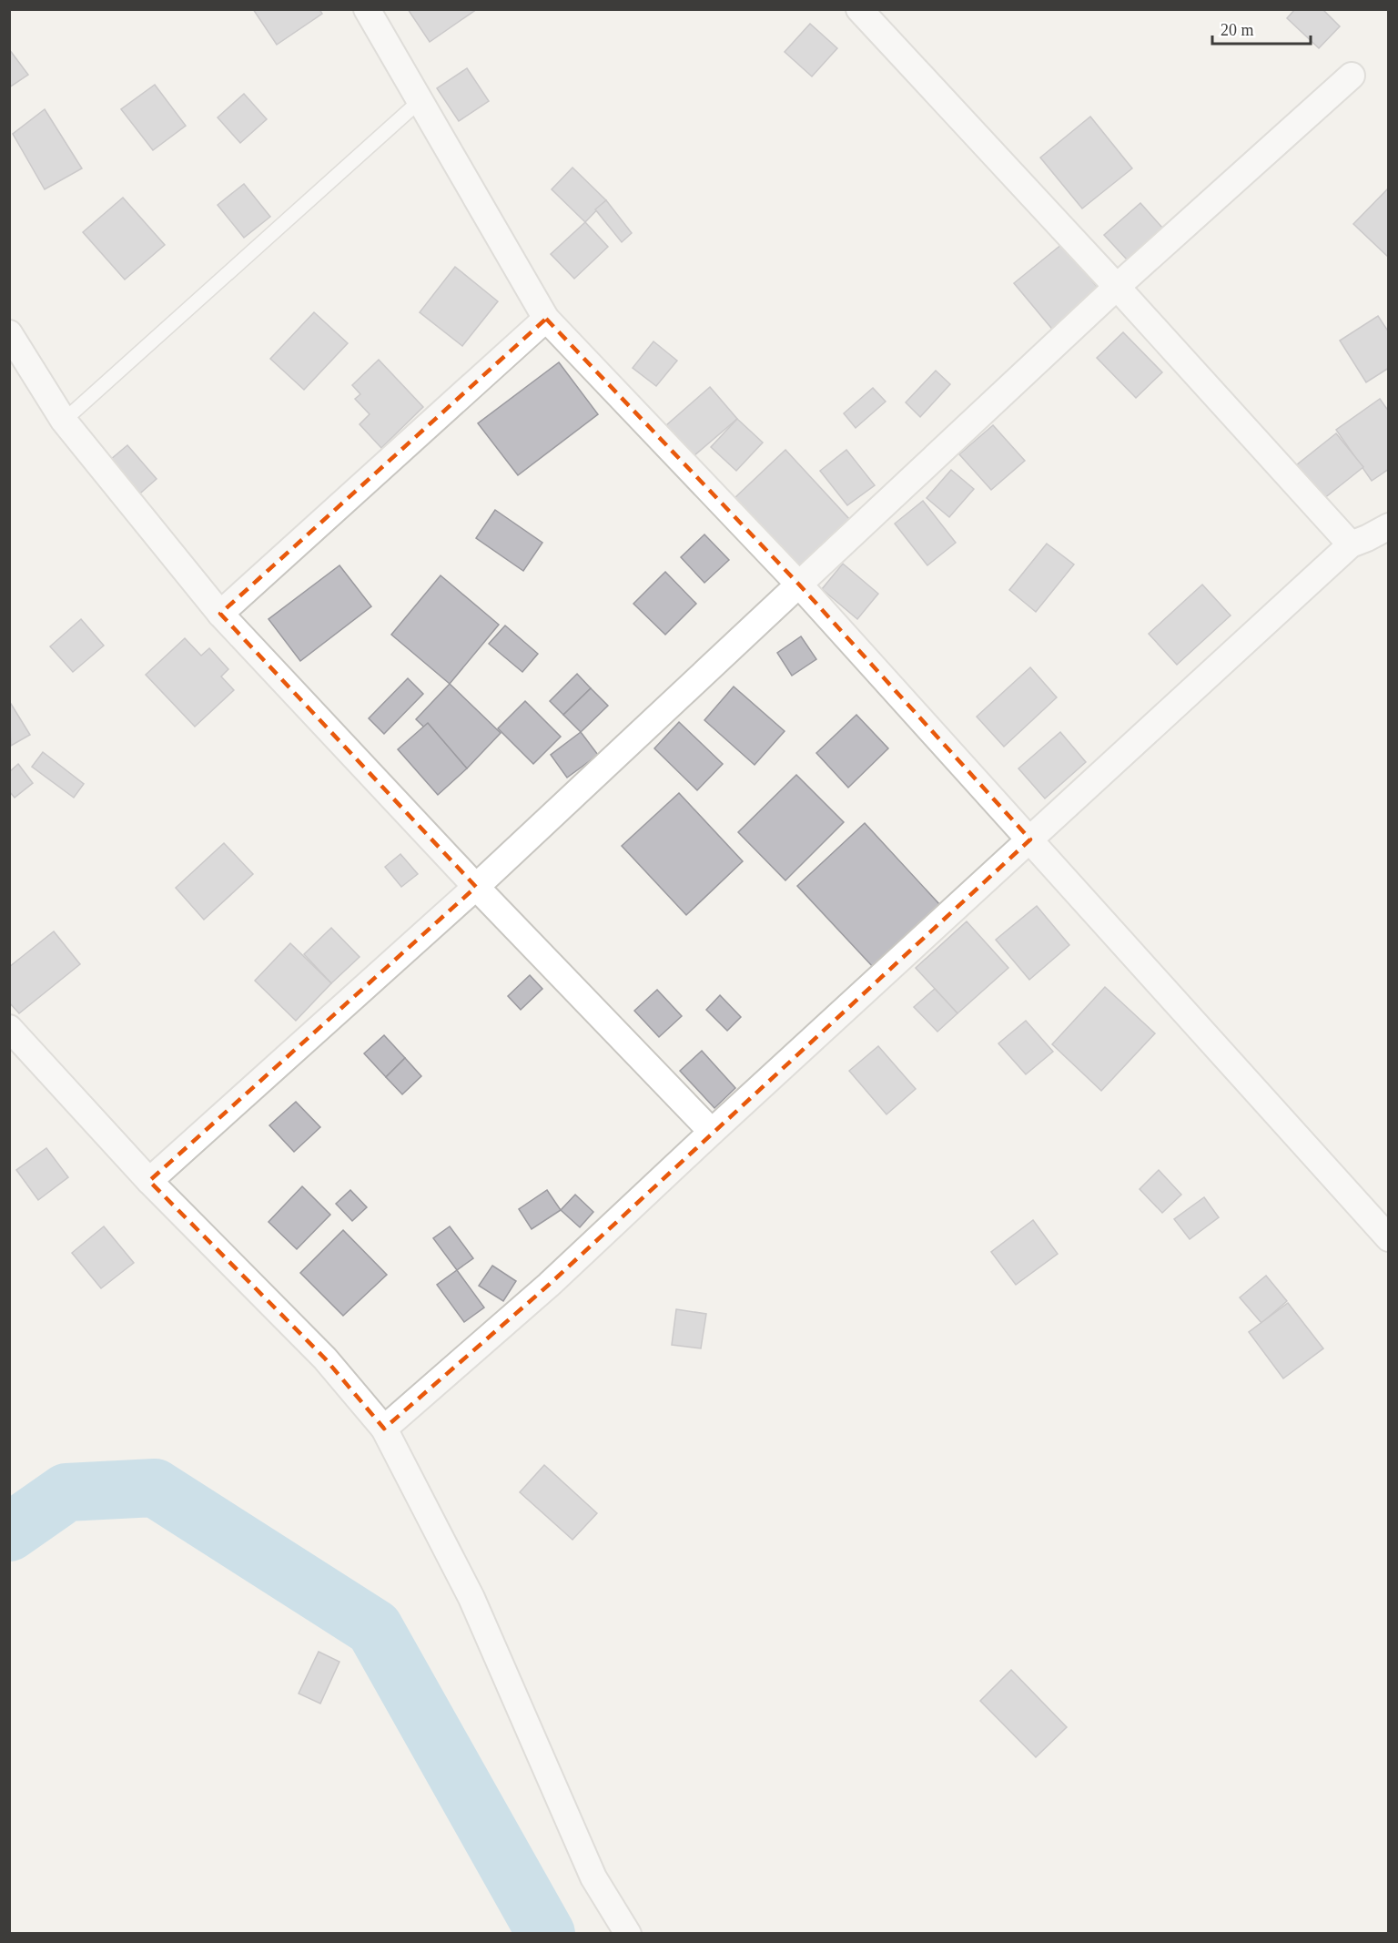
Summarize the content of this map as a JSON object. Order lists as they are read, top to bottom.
{
  "scale_bar": "20 m"
}
